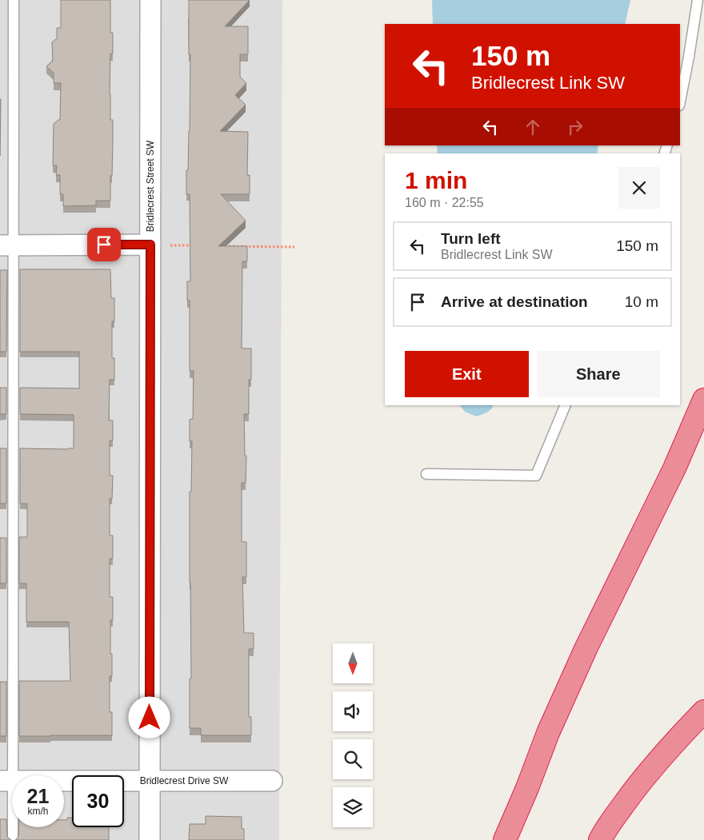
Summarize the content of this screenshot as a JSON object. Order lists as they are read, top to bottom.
{
  "streets": {
    "street": ["Bridlecrest Street SW", "Bridlecrest Drive SW"]
  },
  "crossings": [
    ["Bridlecrest Street SW", "Bridlecrest Drive SW"]
  ],
  "north": "bottom",
  "page": {
    "turn": ["150 m", "Bridlecrest Link SW"],
    "heading": ["1 min", "160 m · 22:55"],
    "list": [
      {
        "name": "Turn left",
        "note": "Bridlecrest Link SW",
        "value": "150 m"
      },
      {
        "name": "Arrive at destination",
        "value": "10 m"
      }
    ],
    "buttons": ["Exit", "Share"],
    "speed": "21 km/h",
    "limit": "30"
  }
}
